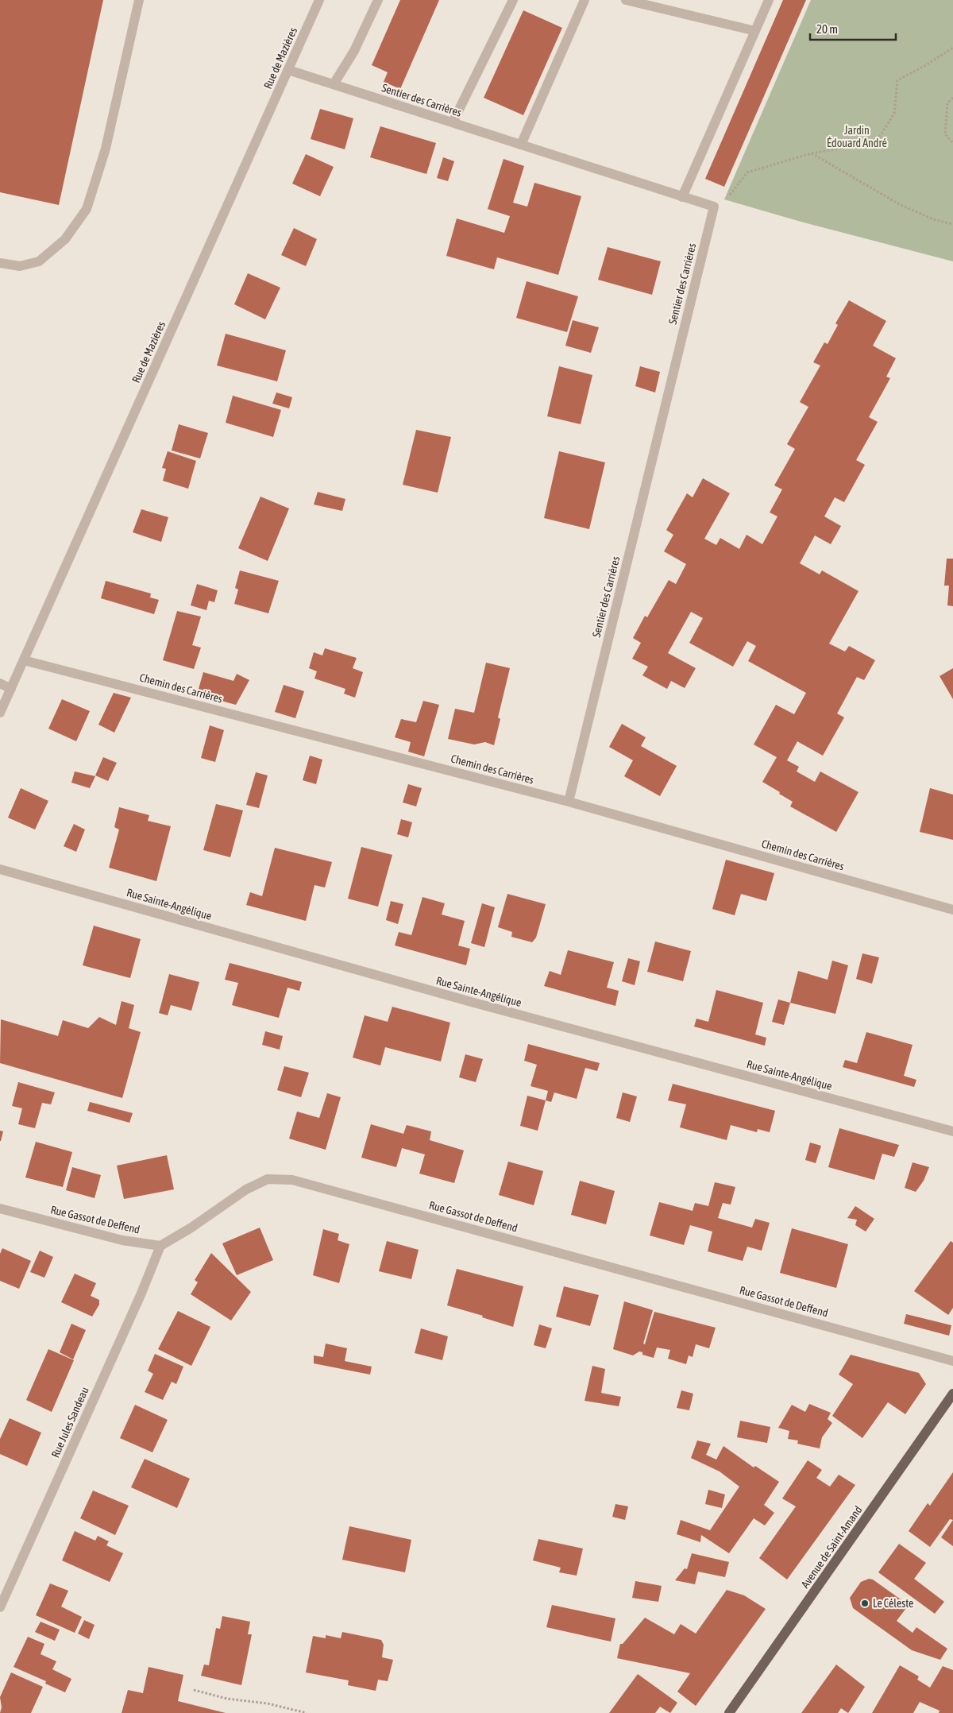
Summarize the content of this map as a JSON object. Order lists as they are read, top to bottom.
{
  "streets": {
    "main road": ["Avenue de Saint-Amand"],
    "street": [
      "Rue de Mazières",
      "Sentier des Carrières",
      "Chemin des Carrières",
      "Rue Sainte-Angélique",
      "Rue Gassot de Deffend",
      "Rue Jules Sandeau"
    ]
  },
  "crossings": [
    ["Rue de Mazières", "Sentier des Carrières"],
    ["Rue de Mazières", "Chemin des Carrières"],
    ["Sentier des Carrières", "Chemin des Carrières"],
    ["Rue Gassot de Deffend", "Rue Jules Sandeau"]
  ],
  "parks": ["Jardin Édouard André"],
  "places": ["Le Céleste"],
  "scale_bar": "20 m"
}
